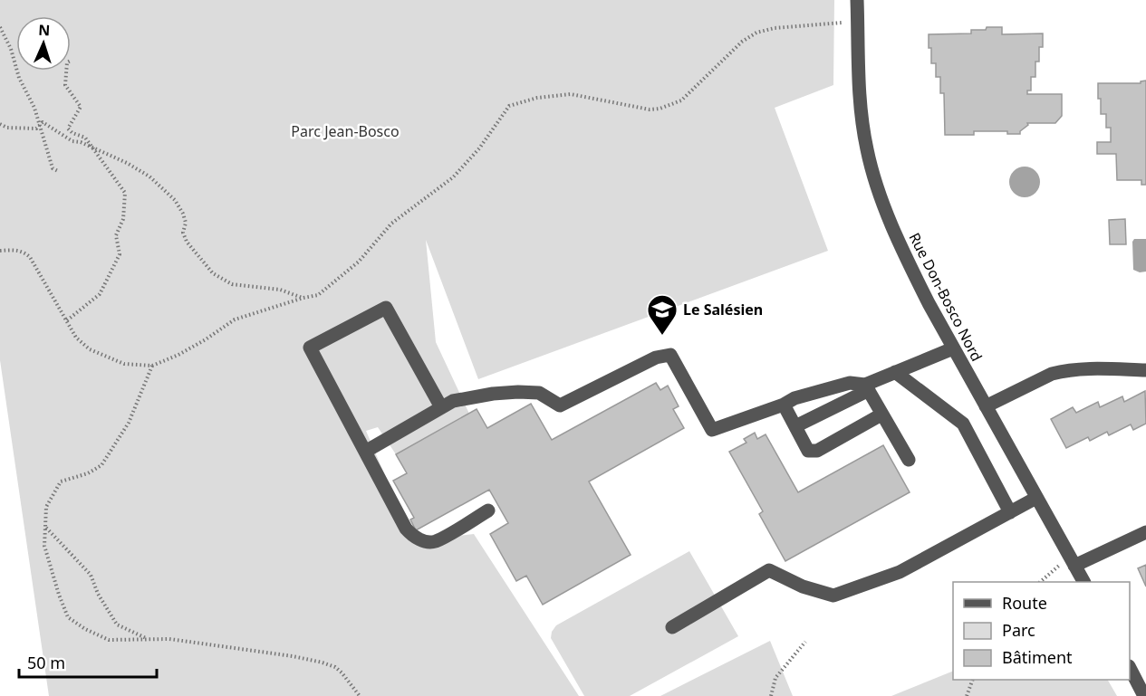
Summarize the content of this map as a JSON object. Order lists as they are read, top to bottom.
{
  "streets": {
    "street": ["Rue Don-Bosco Nord"]
  },
  "parks": ["Parc Jean-Bosco"],
  "places": {
    "school or university": ["Le Salésien"]
  },
  "legend": ["Route", "Parc", "Bâtiment"],
  "scale_bar": "50 m",
  "north": "top"
}
